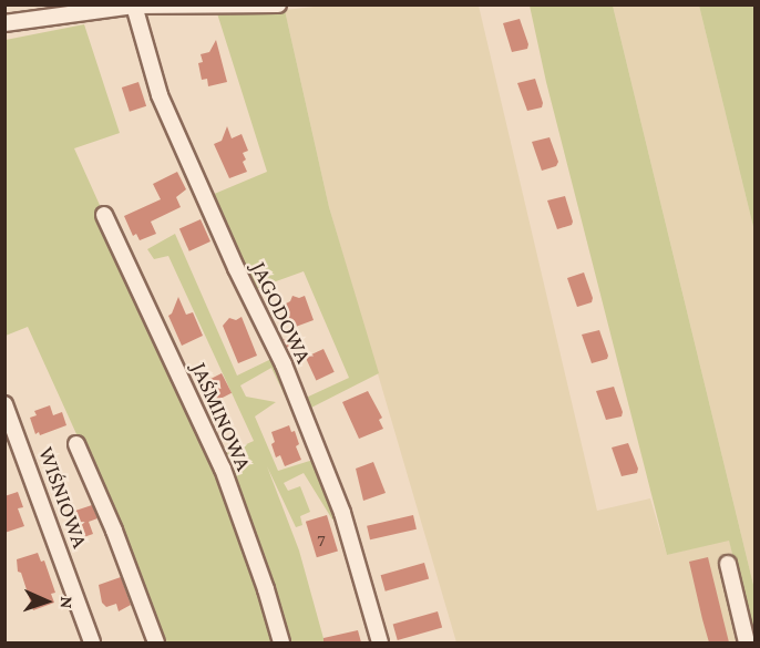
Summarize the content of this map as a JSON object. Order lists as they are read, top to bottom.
{
  "streets": {
    "street": ["JAGODOWA", "JAŚMINOWA", "WIŚNIOWA"]
  },
  "house_numbers": ["7"],
  "north": "right"
}
